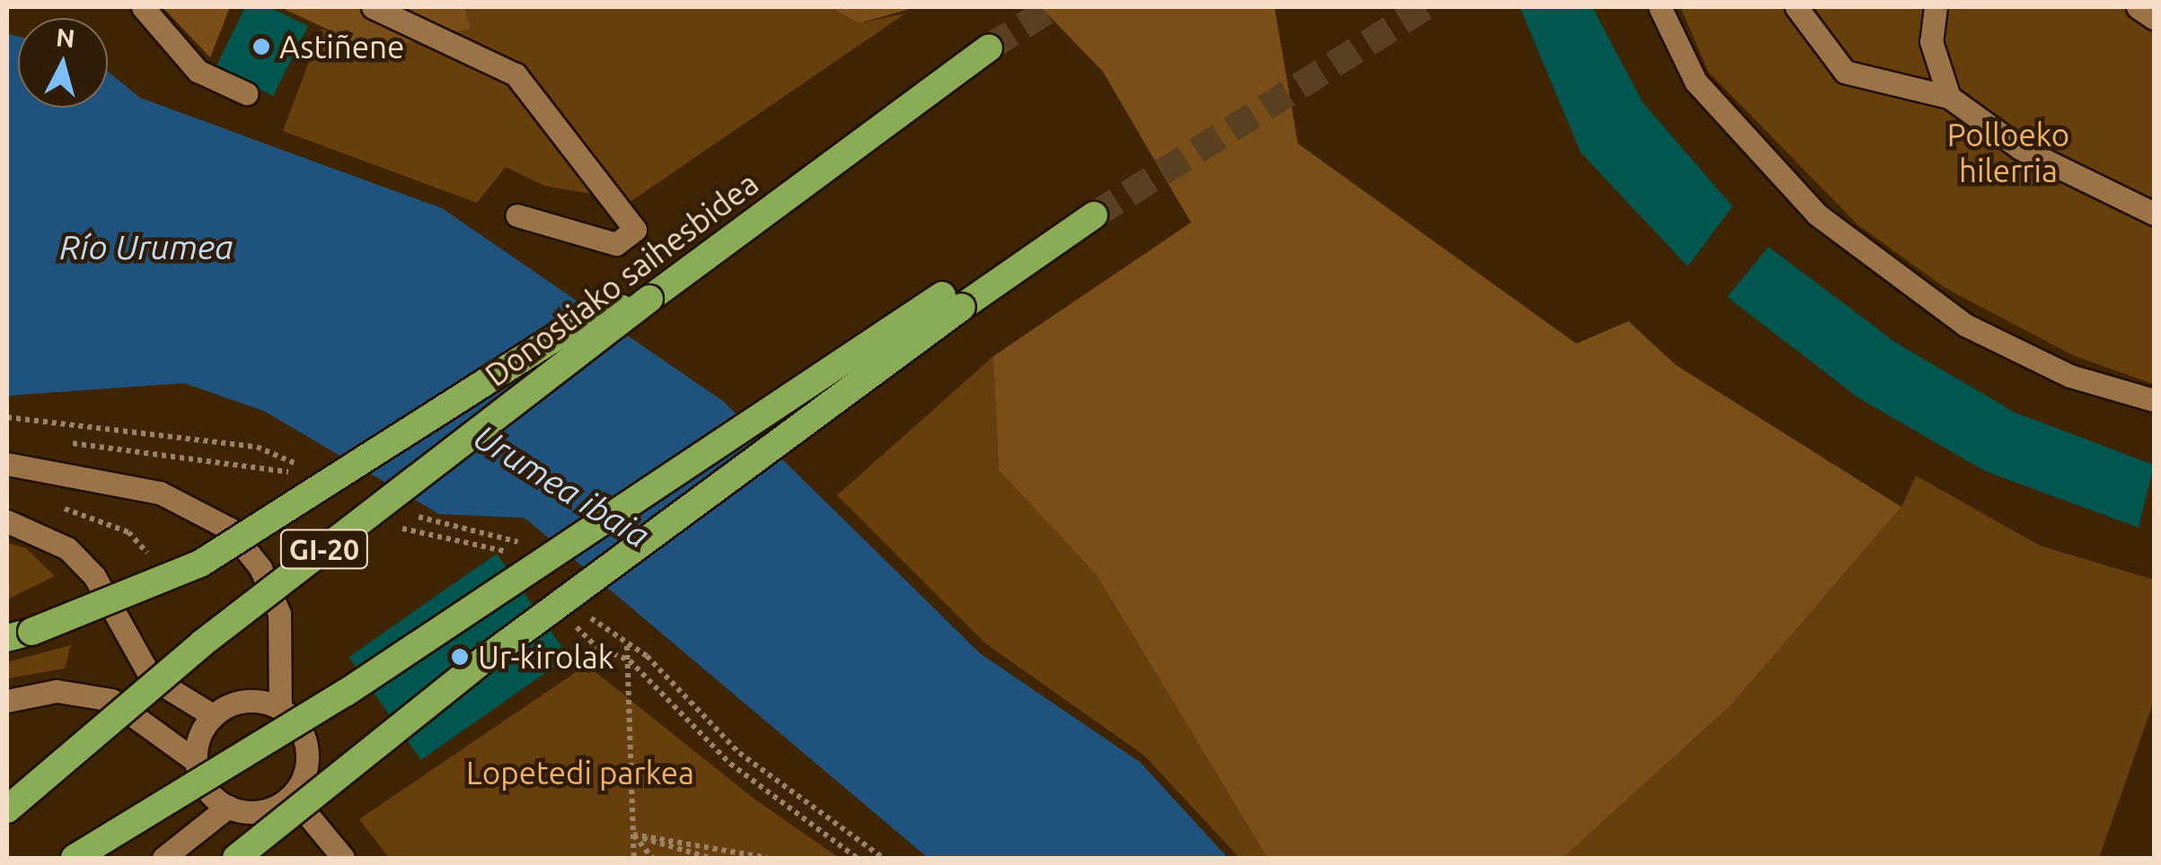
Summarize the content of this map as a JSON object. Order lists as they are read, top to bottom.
{
  "streets": {
    "highway": ["Donostiako saihesbidea", "GI-20"]
  },
  "water": ["Río Urumea", "Urumea ibaia"],
  "parks": ["Polloeko hilerria", "Lopetedi parkea"],
  "places": ["Astiñene", "Ur-kirolak"],
  "north": "top"
}
